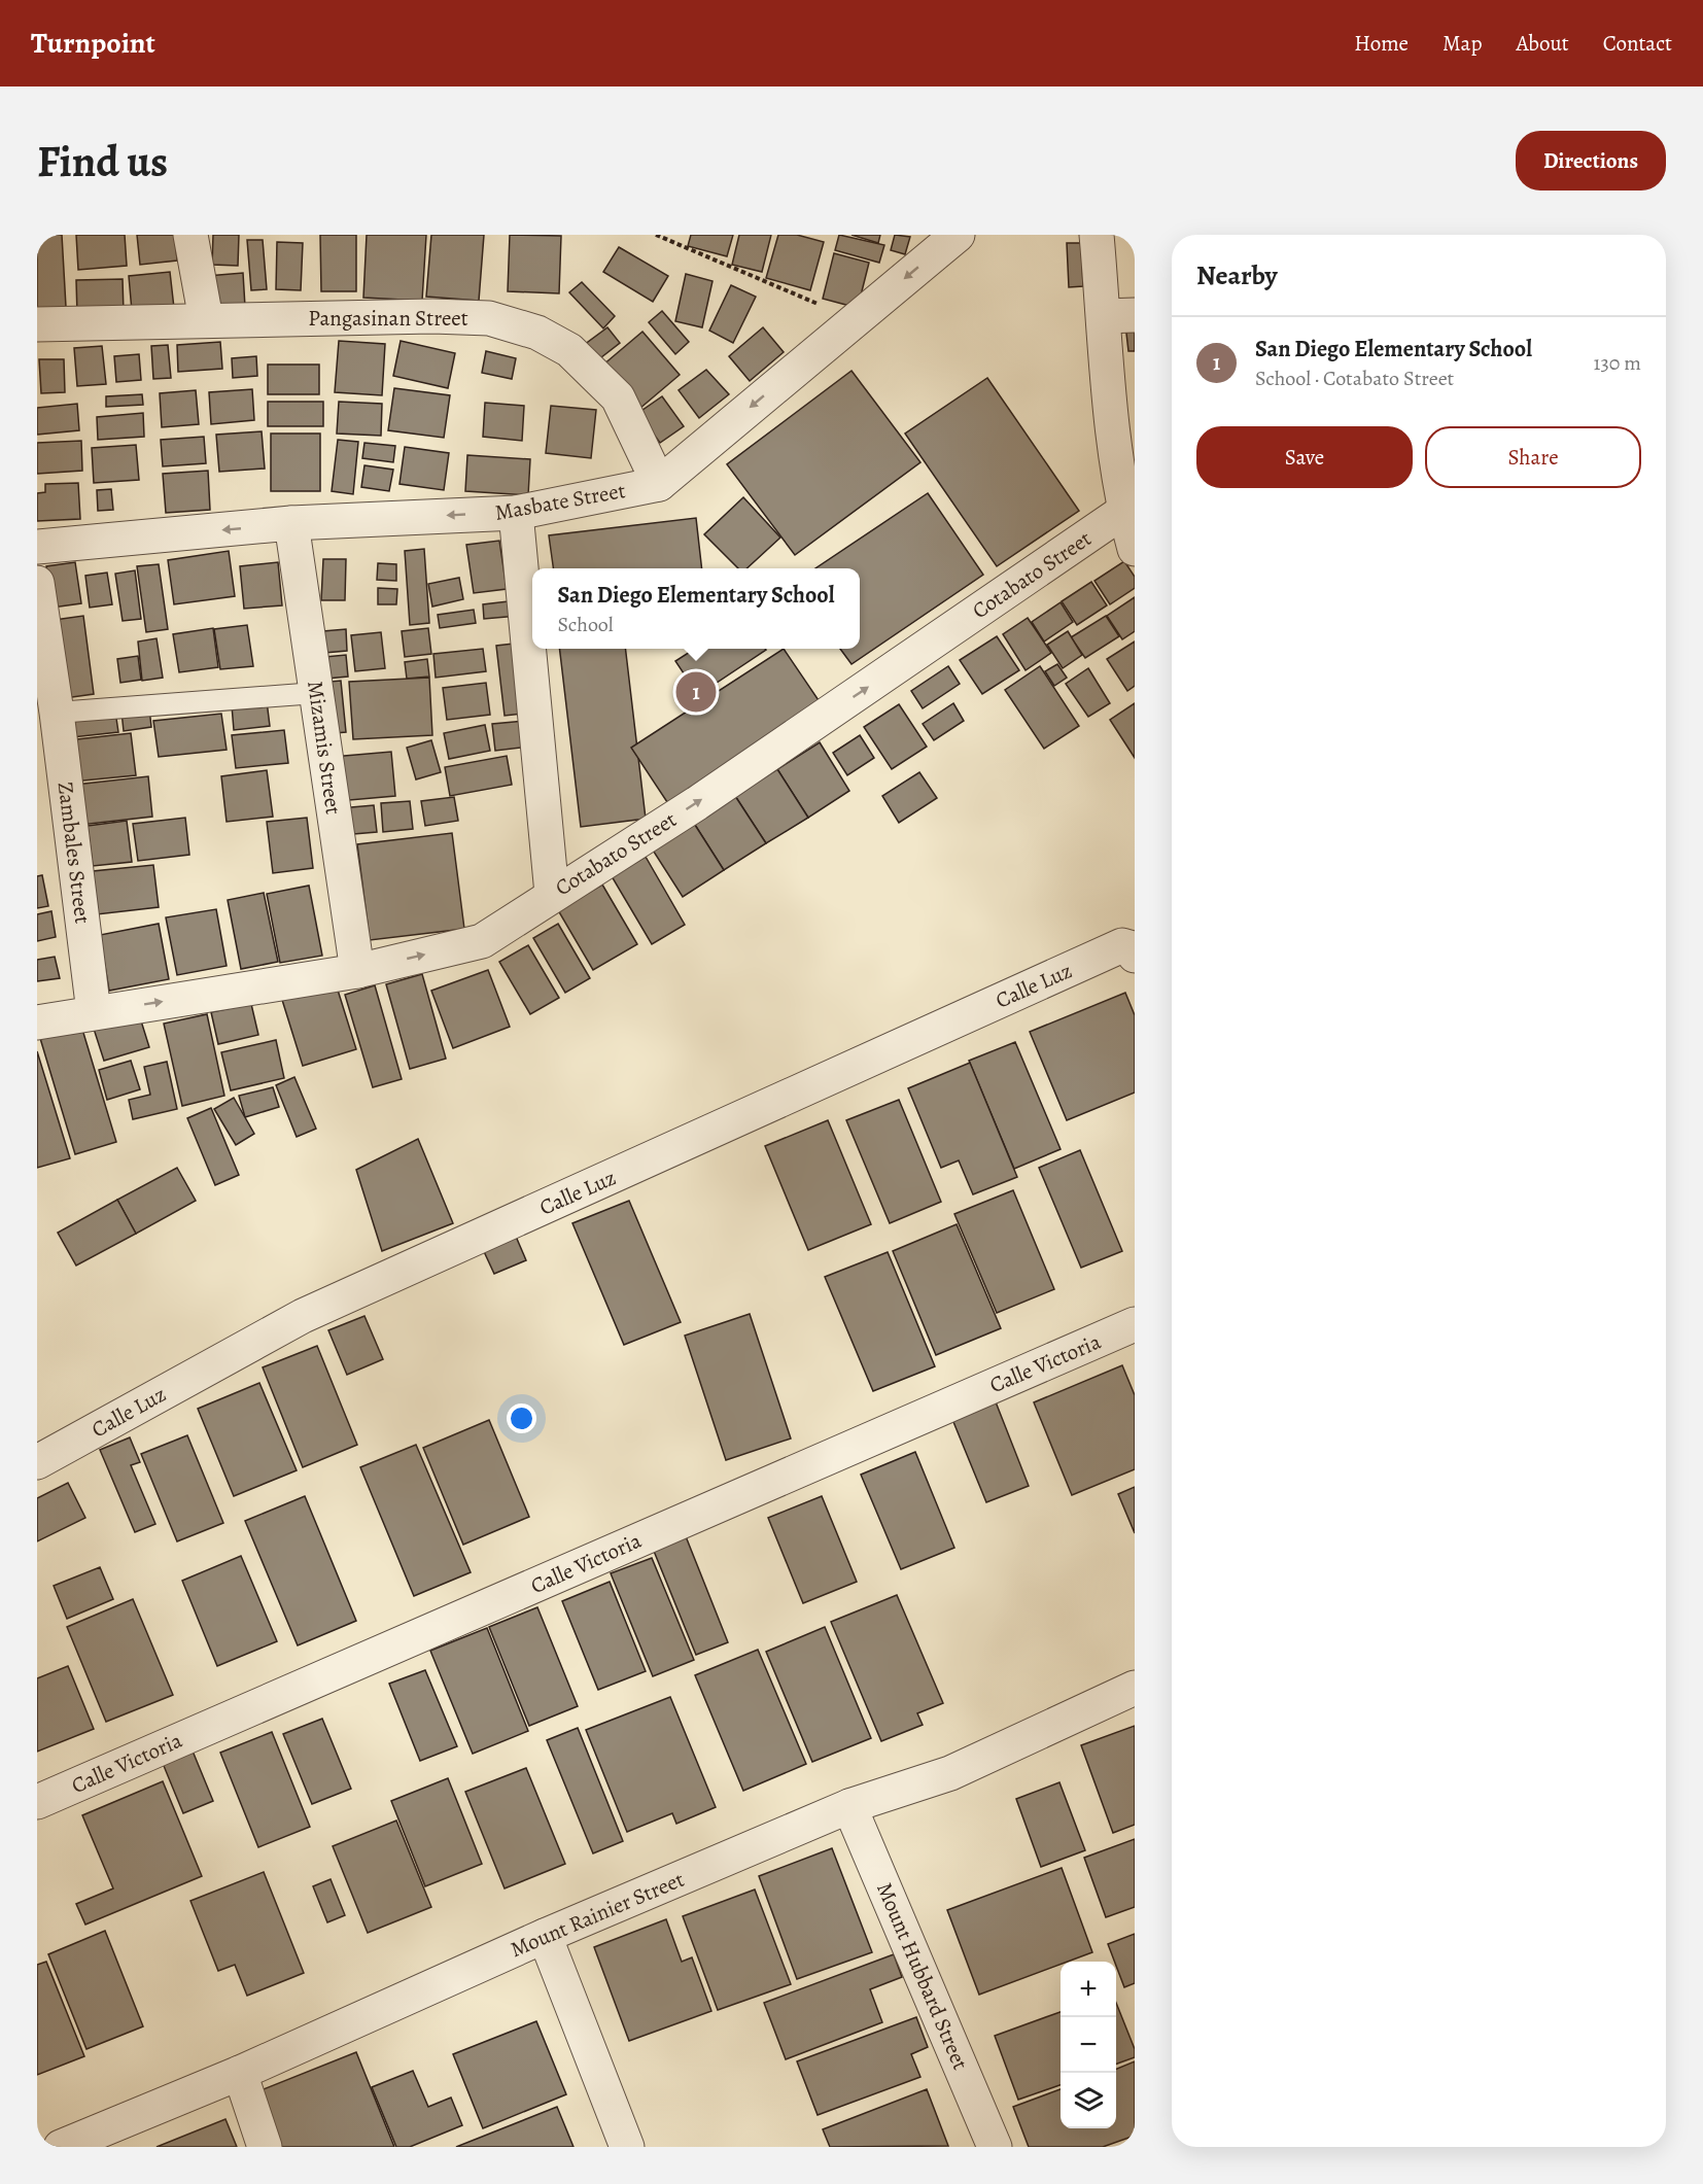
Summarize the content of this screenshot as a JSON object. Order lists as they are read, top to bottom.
{
  "streets": {
    "street": [
      "Pangasinan Street",
      "Masbate Street",
      "Cotabato Street",
      "Mizamis Street",
      "Zambales Street",
      "Calle Luz",
      "Calle Victoria",
      "Mount Rainier Street",
      "Mount Hubbard Street"
    ]
  },
  "crossings": [
    ["Pangasinan Street", "Masbate Street"],
    ["Masbate Street", "Mizamis Street"],
    ["Cotabato Street", "Mizamis Street"],
    ["Cotabato Street", "Zambales Street"],
    ["Mount Rainier Street", "Mount Hubbard Street"]
  ],
  "one_way": ["Masbate Street", "Cotabato Street"],
  "page": {
    "header": "Turnpoint",
    "nav": [
      "Home",
      "Map",
      "About",
      "Contact"
    ],
    "buttons": [
      "Directions",
      ["Save", "Share"]
    ],
    "title": "Find us",
    "heading": "Nearby",
    "list": [
      {
        "mark": "1",
        "name": "San Diego Elementary School",
        "note": "School · Cotabato Street",
        "value": "130 m"
      }
    ],
    "popup": ["San Diego Elementary School", "School"],
    "pins": "1",
    "map_buttons": ["+", "−"]
  }
}
